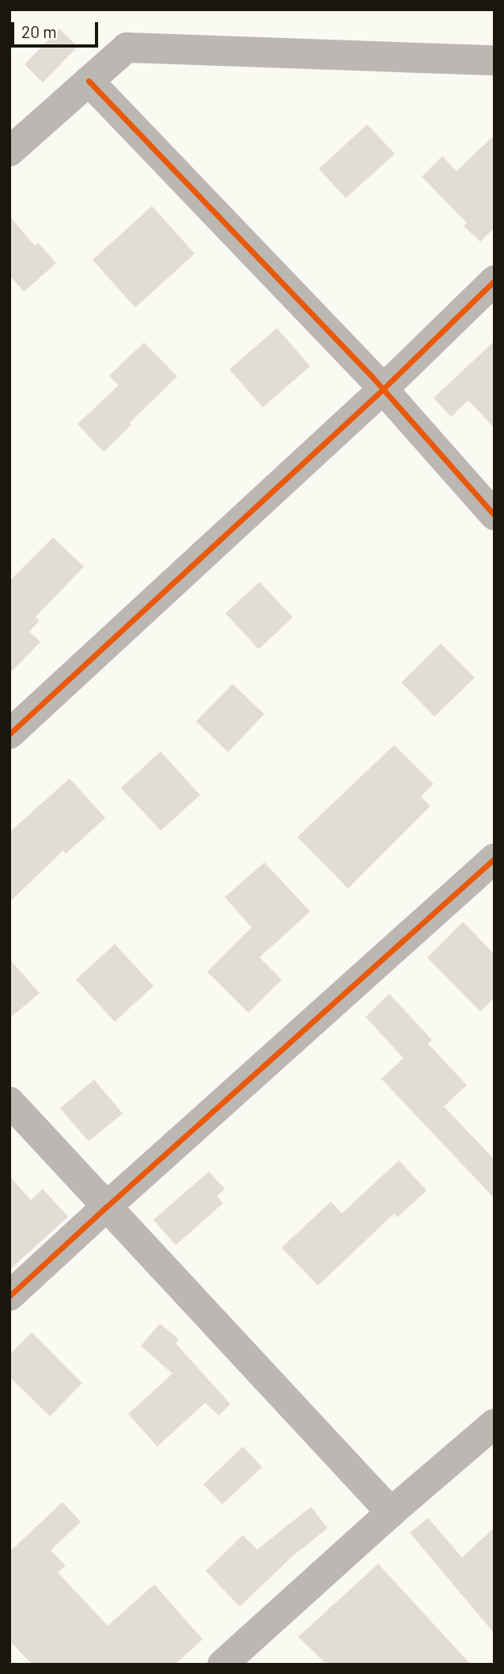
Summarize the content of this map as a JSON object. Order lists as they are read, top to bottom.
{
  "scale_bar": "20 m"
}
